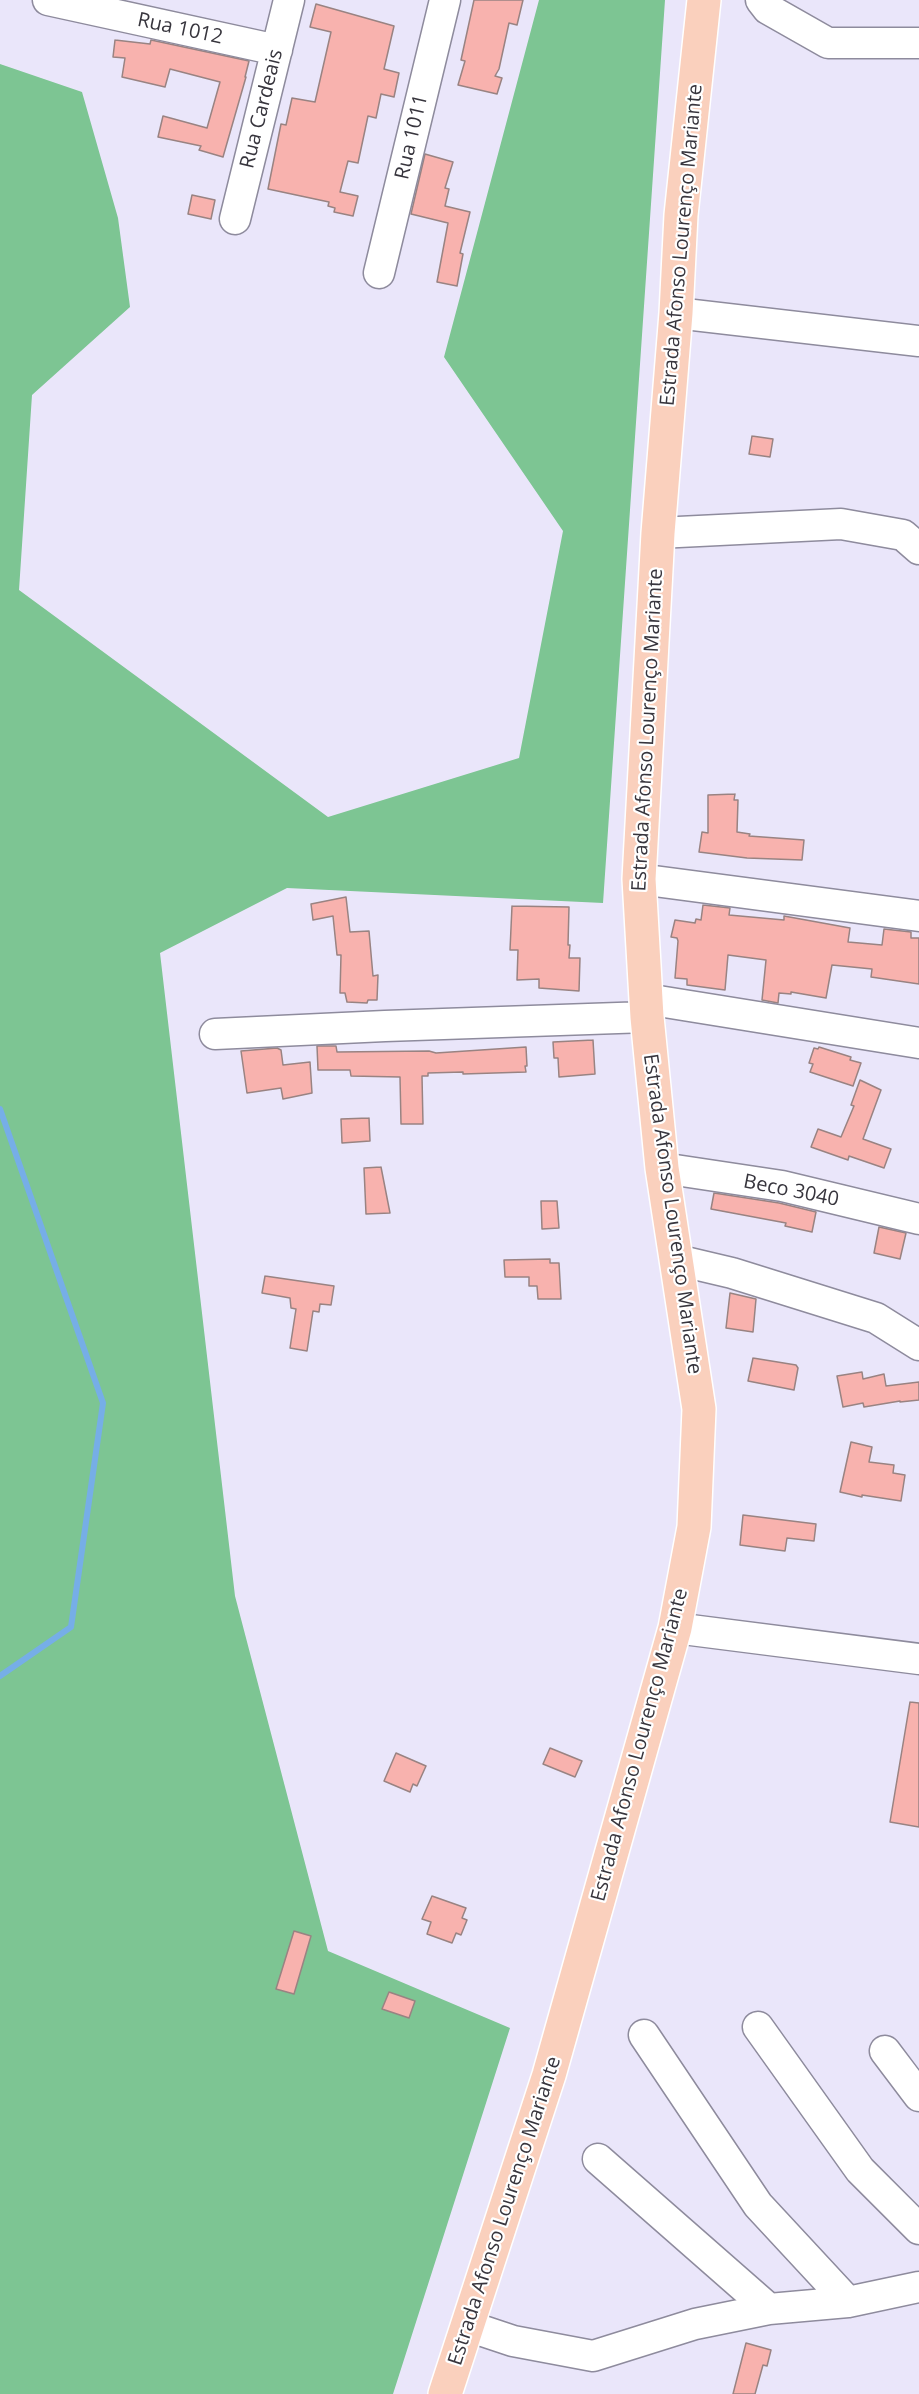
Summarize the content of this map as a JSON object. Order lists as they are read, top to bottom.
{
  "streets": {
    "main road": ["Estrada Afonso Lourenço Mariante"],
    "street": [
      "Rua 1012",
      "Rua Cardeais",
      "Rua 1011",
      "Beco 3040"
    ]
  },
  "crossings": [
    ["Rua 1012", "Rua Cardeais"],
    ["Estrada Afonso Lourenço Mariante", "Beco 3040"]
  ]
}
